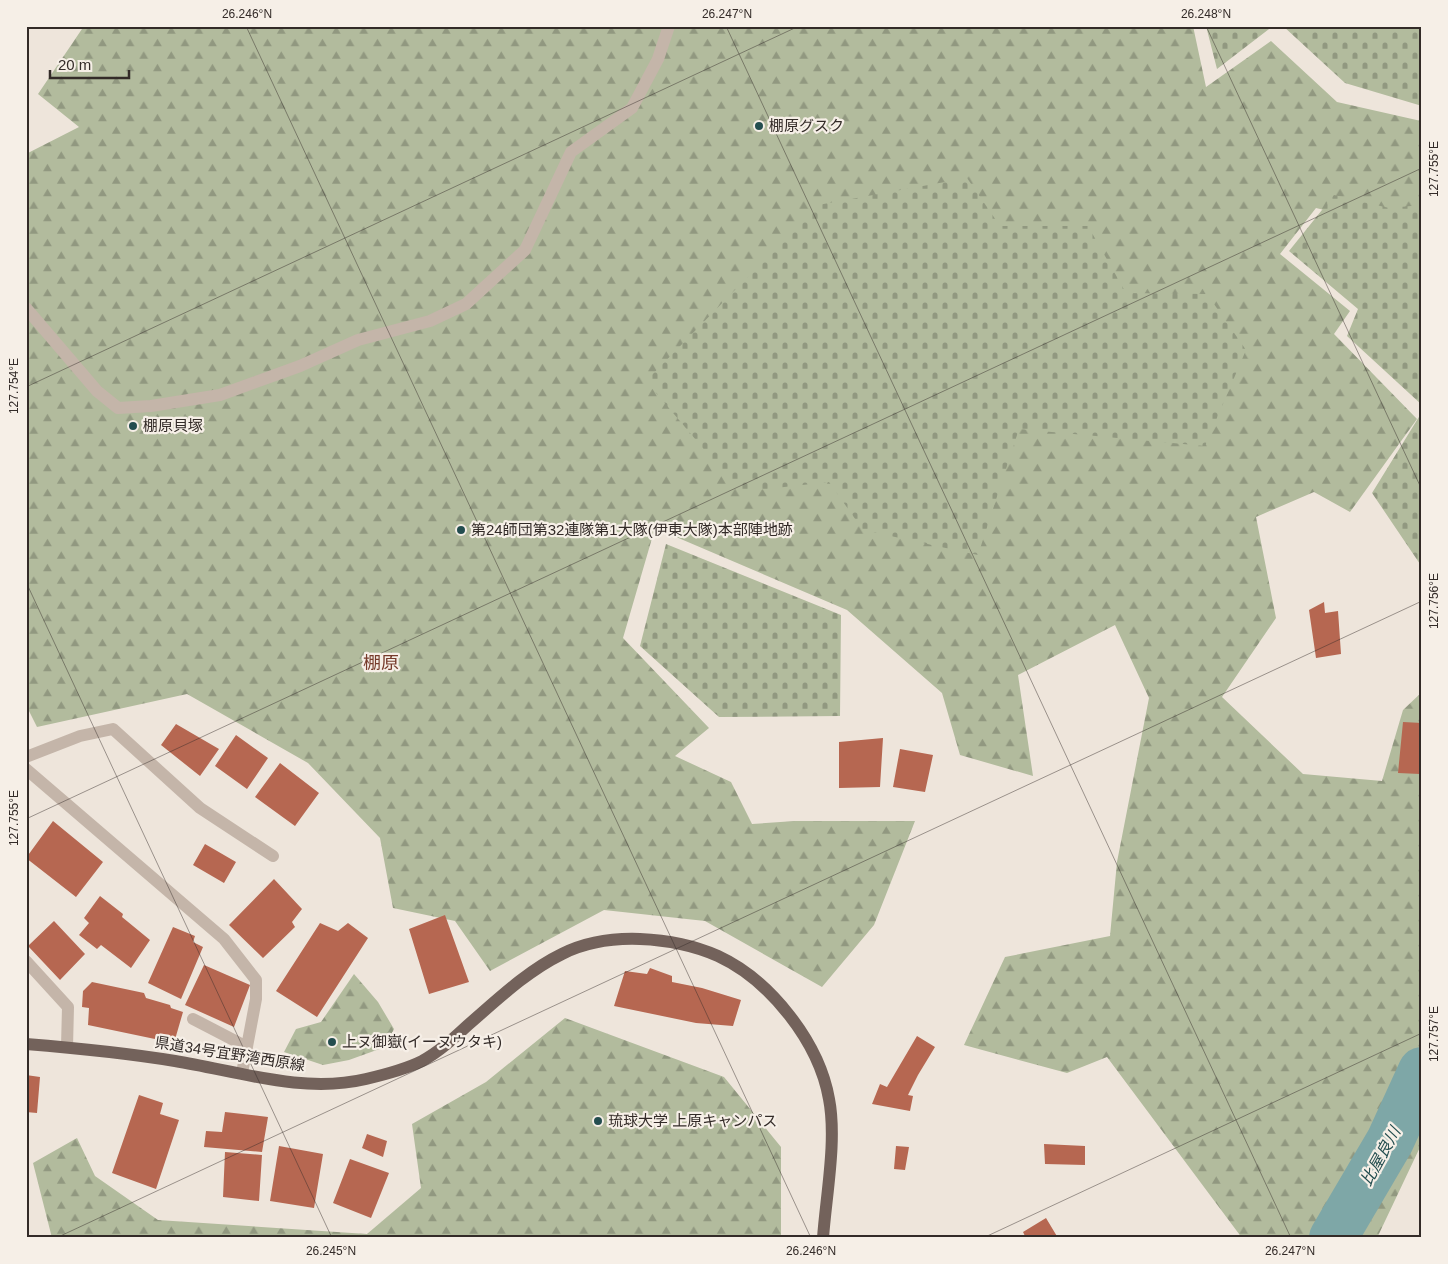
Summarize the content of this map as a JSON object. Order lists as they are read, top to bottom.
{
  "streets": {
    "main road": ["県道34号宜野湾西原線"]
  },
  "districts": ["棚原"],
  "water": ["比屋良川"],
  "places": [
    "棚原グスク",
    "棚原貝塚",
    "第24師団第32連隊第1大隊(伊東大隊)本部陣地跡",
    "上ヌ御嶽(イーヌウタキ)",
    "琉球大学 上原キャンパス"
  ],
  "scale_bar": "20 m",
  "coordinates": [
    "26.246°N",
    "26.247°N",
    "26.248°N",
    "127.755°E",
    "127.754°E",
    "127.756°E",
    "127.757°E",
    "26.245°N"
  ]
}
